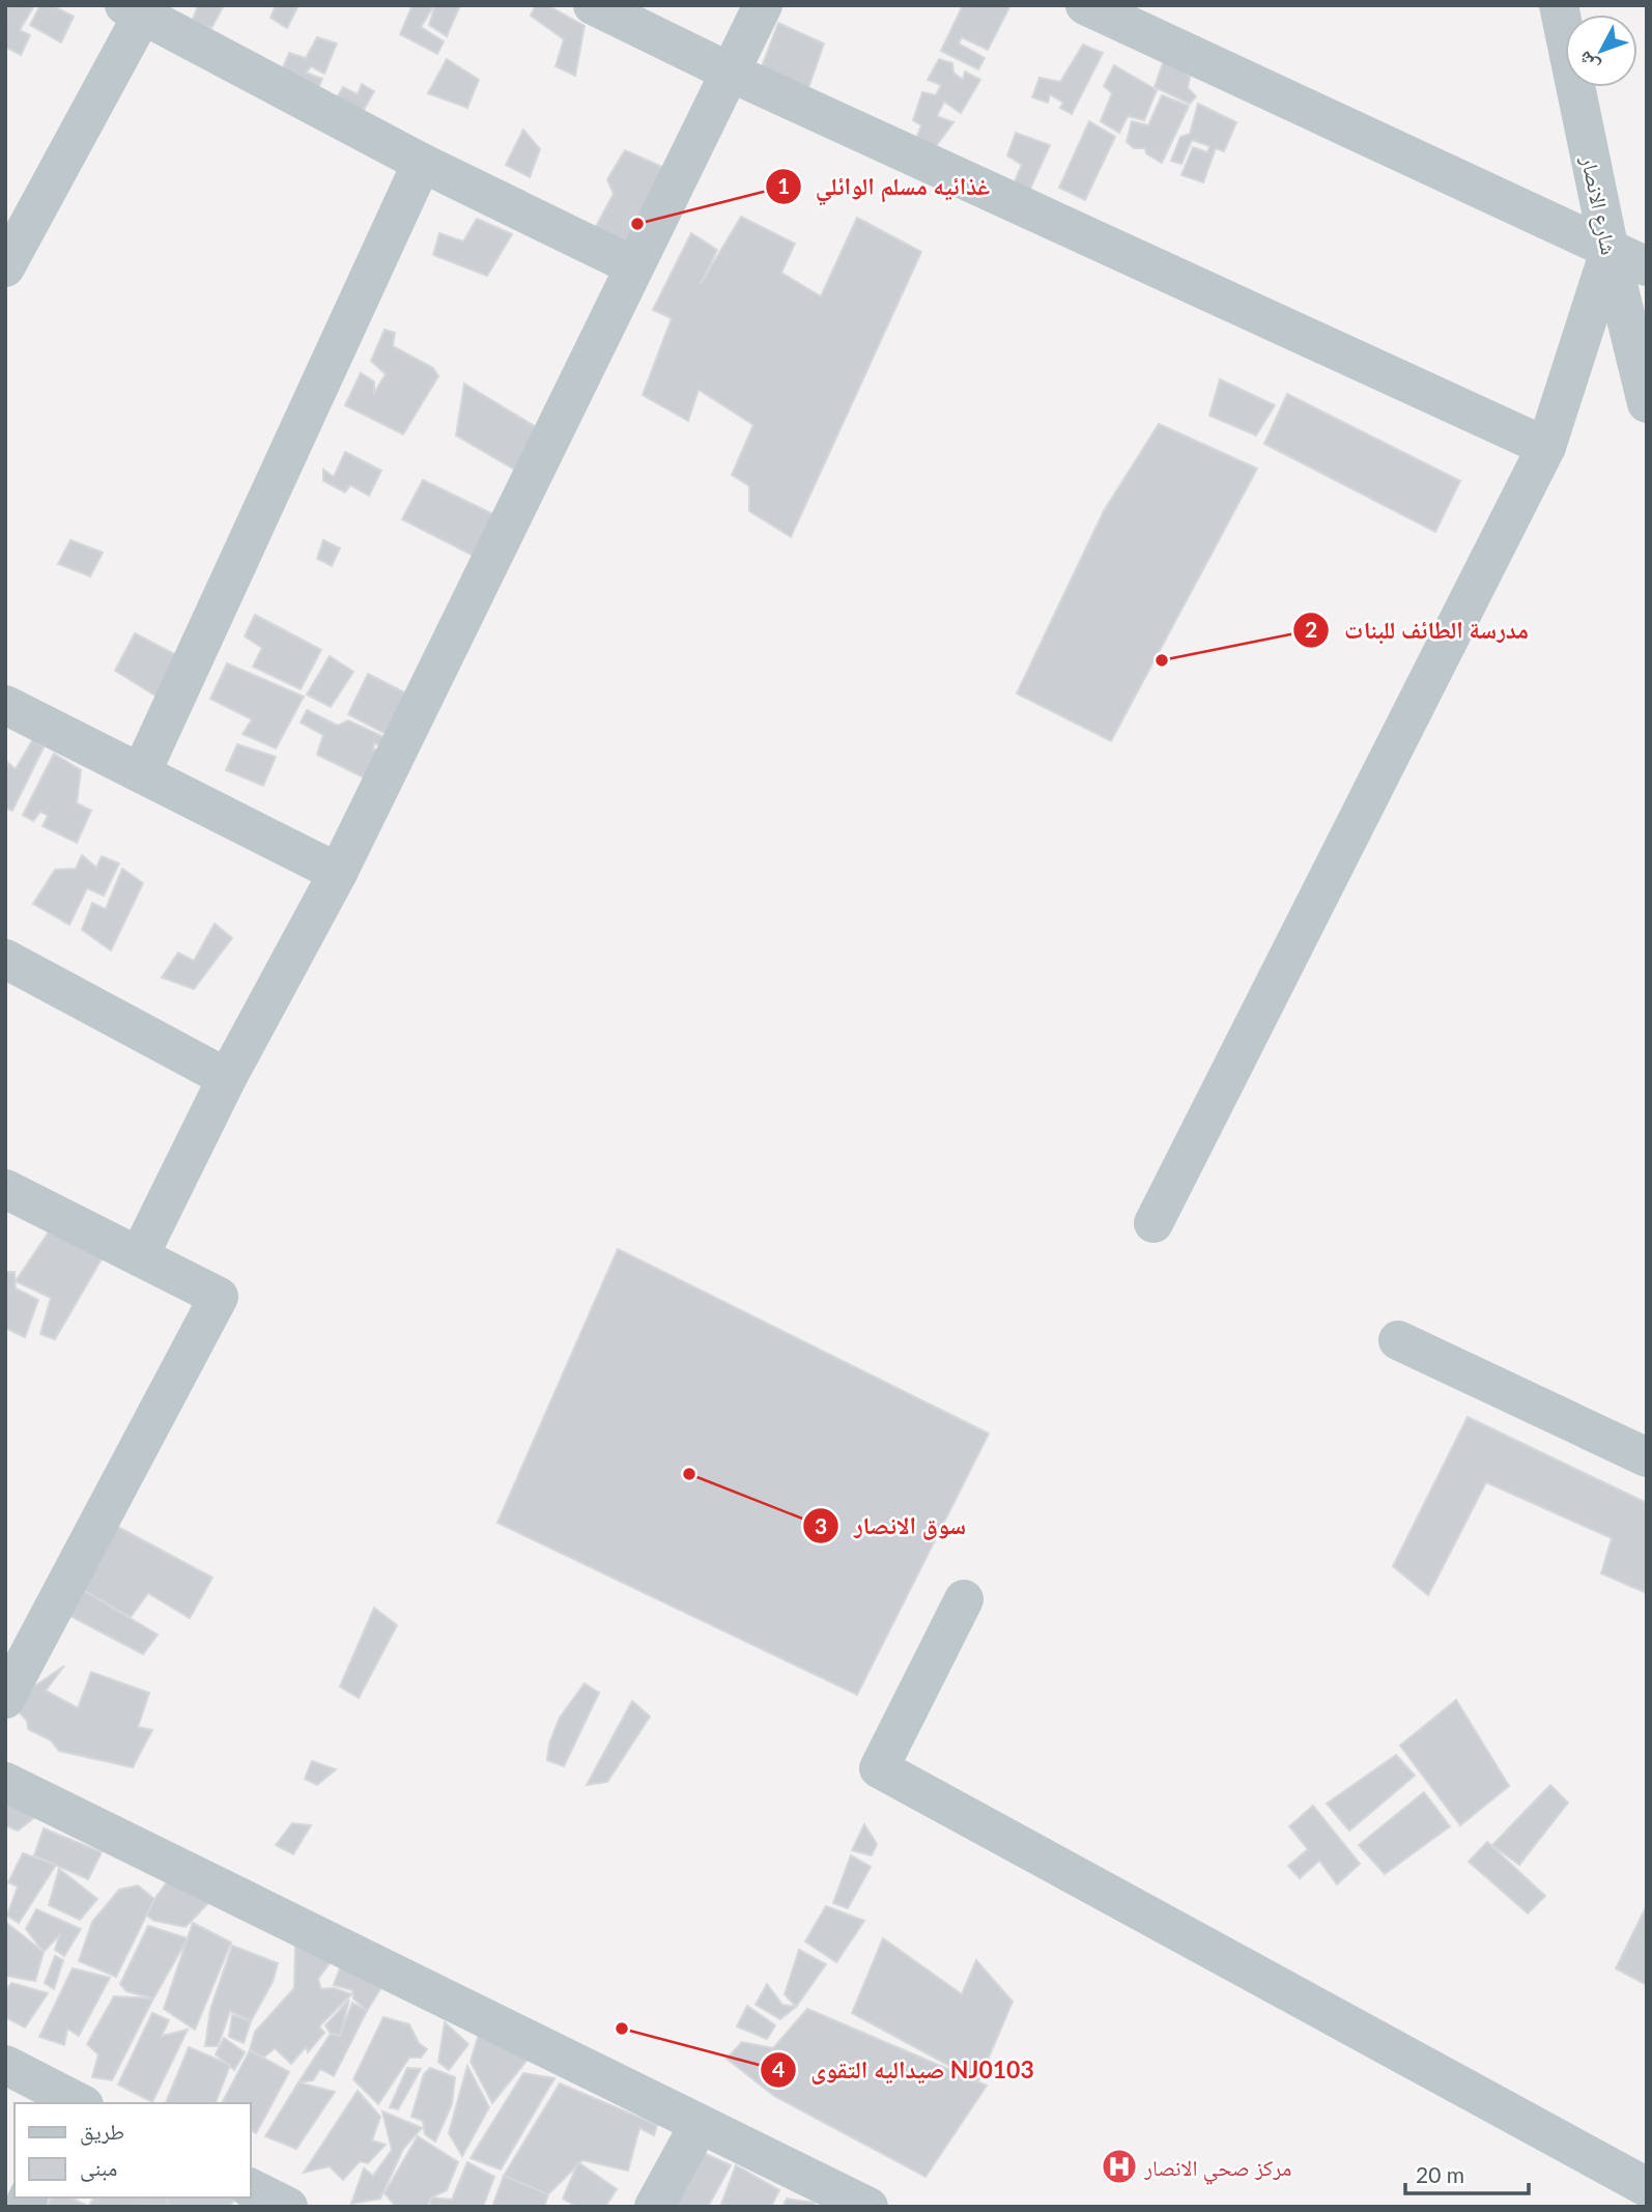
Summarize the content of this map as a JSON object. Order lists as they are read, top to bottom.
{
  "streets": {
    "street": ["شارع الانصار"]
  },
  "places": {
    "other": [
      "غذائيه مسلم الوائلي",
      "مدرسة الطائف للبنات",
      "سوق الانصار",
      "صيداليه التقوى NJ0103"
    ],
    "hospital": ["مركز صحي الانصار"]
  },
  "legend": ["طريق", "مبنى"],
  "scale_bar": "20 m",
  "north": "bottom left"
}
